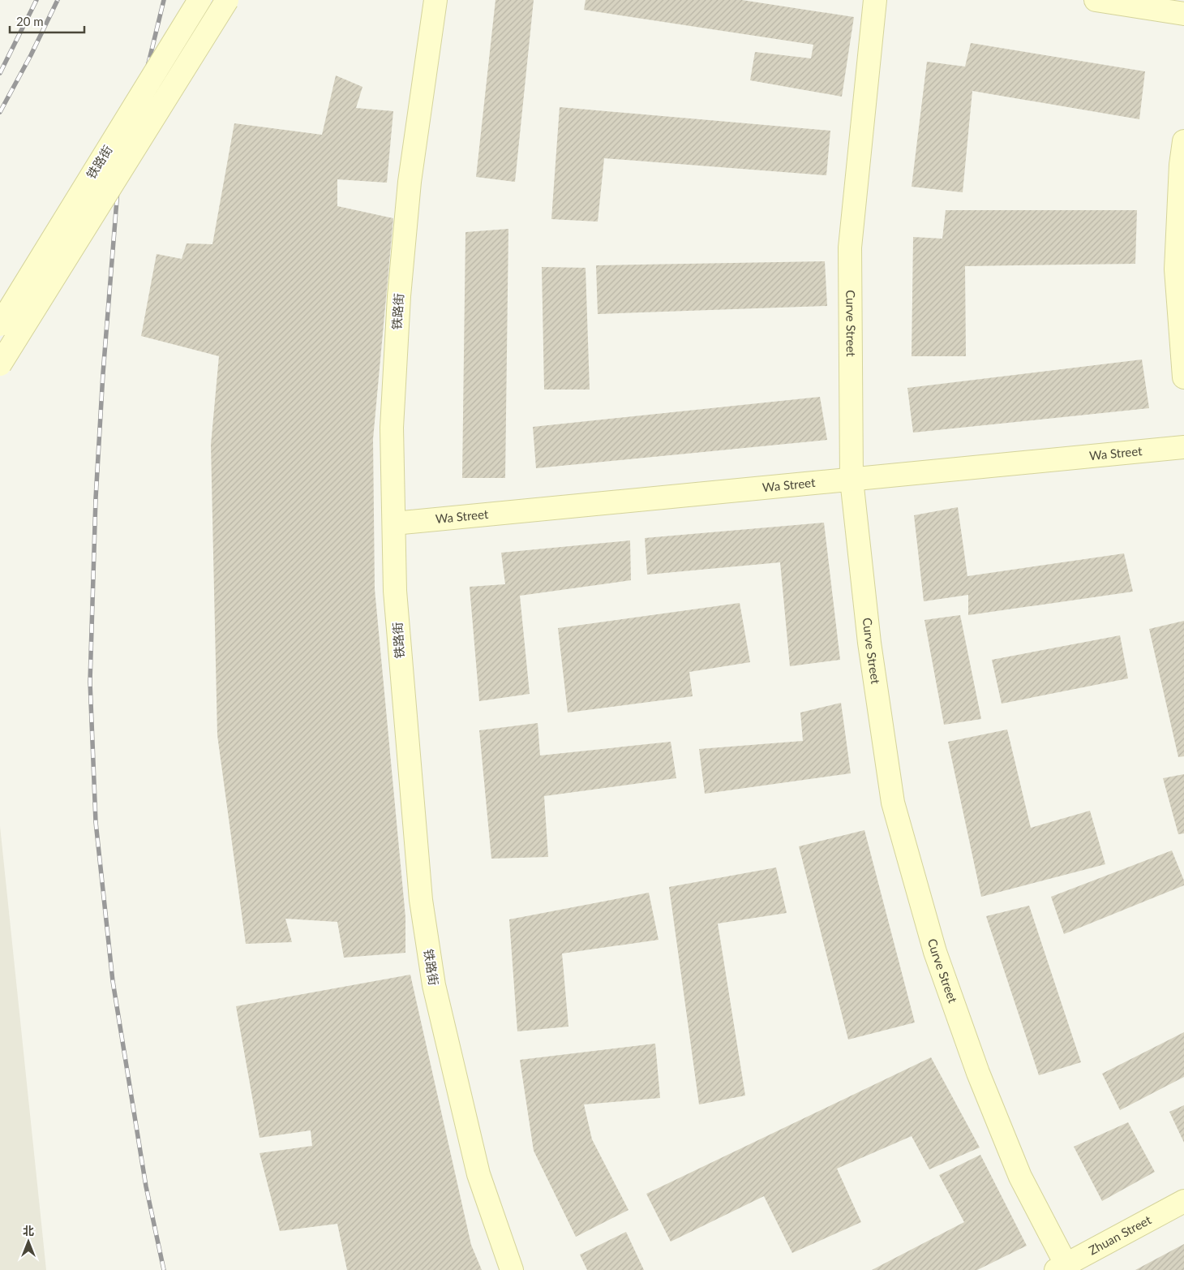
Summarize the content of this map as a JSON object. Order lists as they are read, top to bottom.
{
  "streets": {
    "street": [
      "铁路街",
      "Curve Street",
      "Wa Street",
      "Zhuan Street"
    ]
  },
  "crossings": [
    ["铁路街", "Wa Street"],
    ["Curve Street", "Wa Street"],
    ["Curve Street", "Zhuan Street"]
  ],
  "scale_bar": "20 m",
  "north": "top"
}
